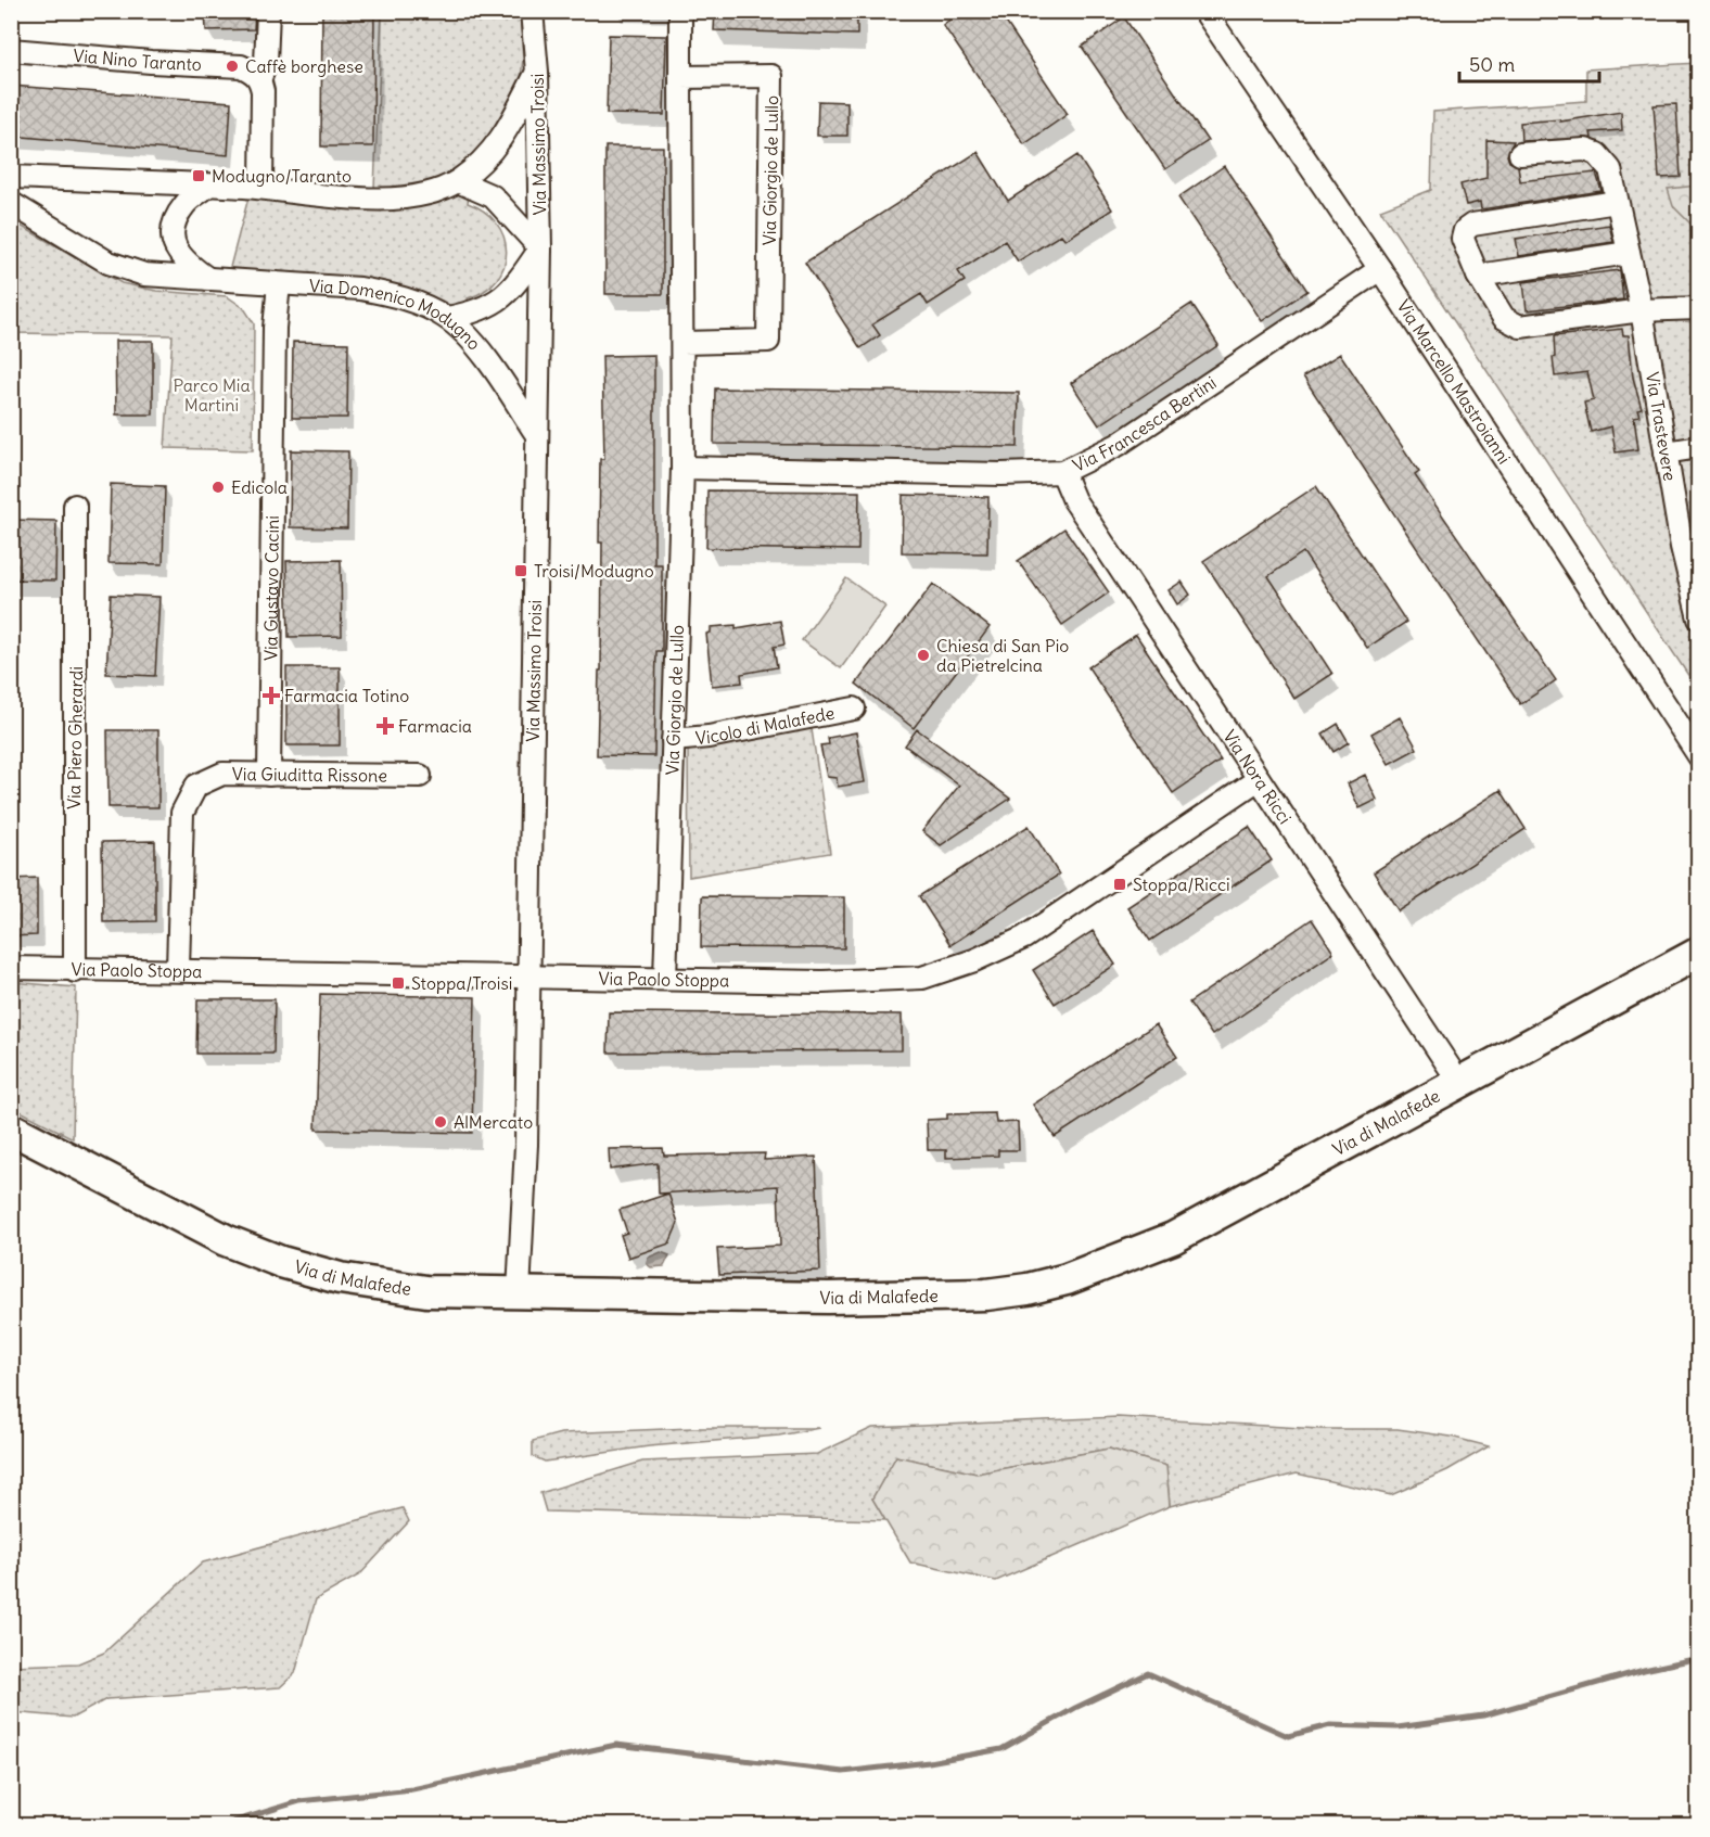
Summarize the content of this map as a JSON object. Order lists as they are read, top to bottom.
{
  "streets": {
    "street": [
      "Via Nino Taranto",
      "Via Massimo Troisi",
      "Via Giorgio de Lullo",
      "Via Domenico Modugno",
      "Via Marcello Mastroianni",
      "Via Francesca Bertini",
      "Via Trastevere",
      "Via Gustavo Cacini",
      "Vicolo di Malafede",
      "Via Piero Gherardi",
      "Via Giuditta Rissone",
      "Via Nora Ricci",
      "Via Paolo Stoppa",
      "Via di Malafede"
    ]
  },
  "crossings": [
    ["Via Massimo Troisi", "Via Domenico Modugno"],
    ["Via Massimo Troisi", "Via Paolo Stoppa"],
    ["Via Massimo Troisi", "Via di Malafede"],
    ["Via Giorgio de Lullo", "Via Francesca Bertini"],
    ["Via Giorgio de Lullo", "Vicolo di Malafede"],
    ["Via Giorgio de Lullo", "Via Paolo Stoppa"],
    ["Via Domenico Modugno", "Via Gustavo Cacini"],
    ["Via Marcello Mastroianni", "Via Francesca Bertini"],
    ["Via Francesca Bertini", "Via Nora Ricci"],
    ["Via Gustavo Cacini", "Via Giuditta Rissone"],
    ["Via Piero Gherardi", "Via Paolo Stoppa"],
    ["Via Giuditta Rissone", "Via Paolo Stoppa"],
    ["Via Nora Ricci", "Via Paolo Stoppa"],
    ["Via Nora Ricci", "Via di Malafede"]
  ],
  "parks": ["Parco Mia Martini"],
  "places": {
    "other": [
      "Caffè borghese",
      "Edicola",
      "Chiesa di San Pio da Pietrelcina",
      "AlMercato"
    ],
    "transit": [
      "Modugno/Taranto",
      "Troisi/Modugno",
      "Stoppa/Ricci",
      "Stoppa/Troisi"
    ],
    "health": ["Farmacia Totino", "Farmacia"]
  },
  "scale_bar": "50 m"
}
